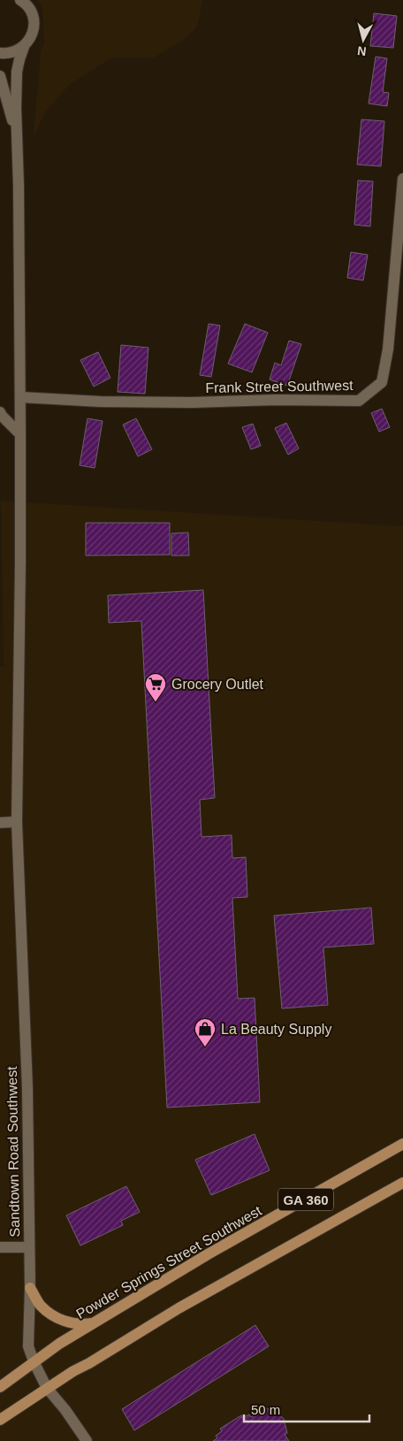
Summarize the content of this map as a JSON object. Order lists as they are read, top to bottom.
{
  "streets": {
    "main road": ["GA 360", "Powder Springs Street Southwest"],
    "street": ["Frank Street Southwest", "Sandtown Road Southwest"]
  },
  "crossings": [
    ["Frank Street Southwest", "Sandtown Road Southwest"],
    ["Sandtown Road Southwest", "GA 360"],
    ["Sandtown Road Southwest", "Powder Springs Street Southwest"]
  ],
  "places": {
    "supermarket": ["Grocery Outlet"],
    "shop": ["La Beauty Supply"]
  },
  "scale_bar": "50 m",
  "north": "bottom"
}
